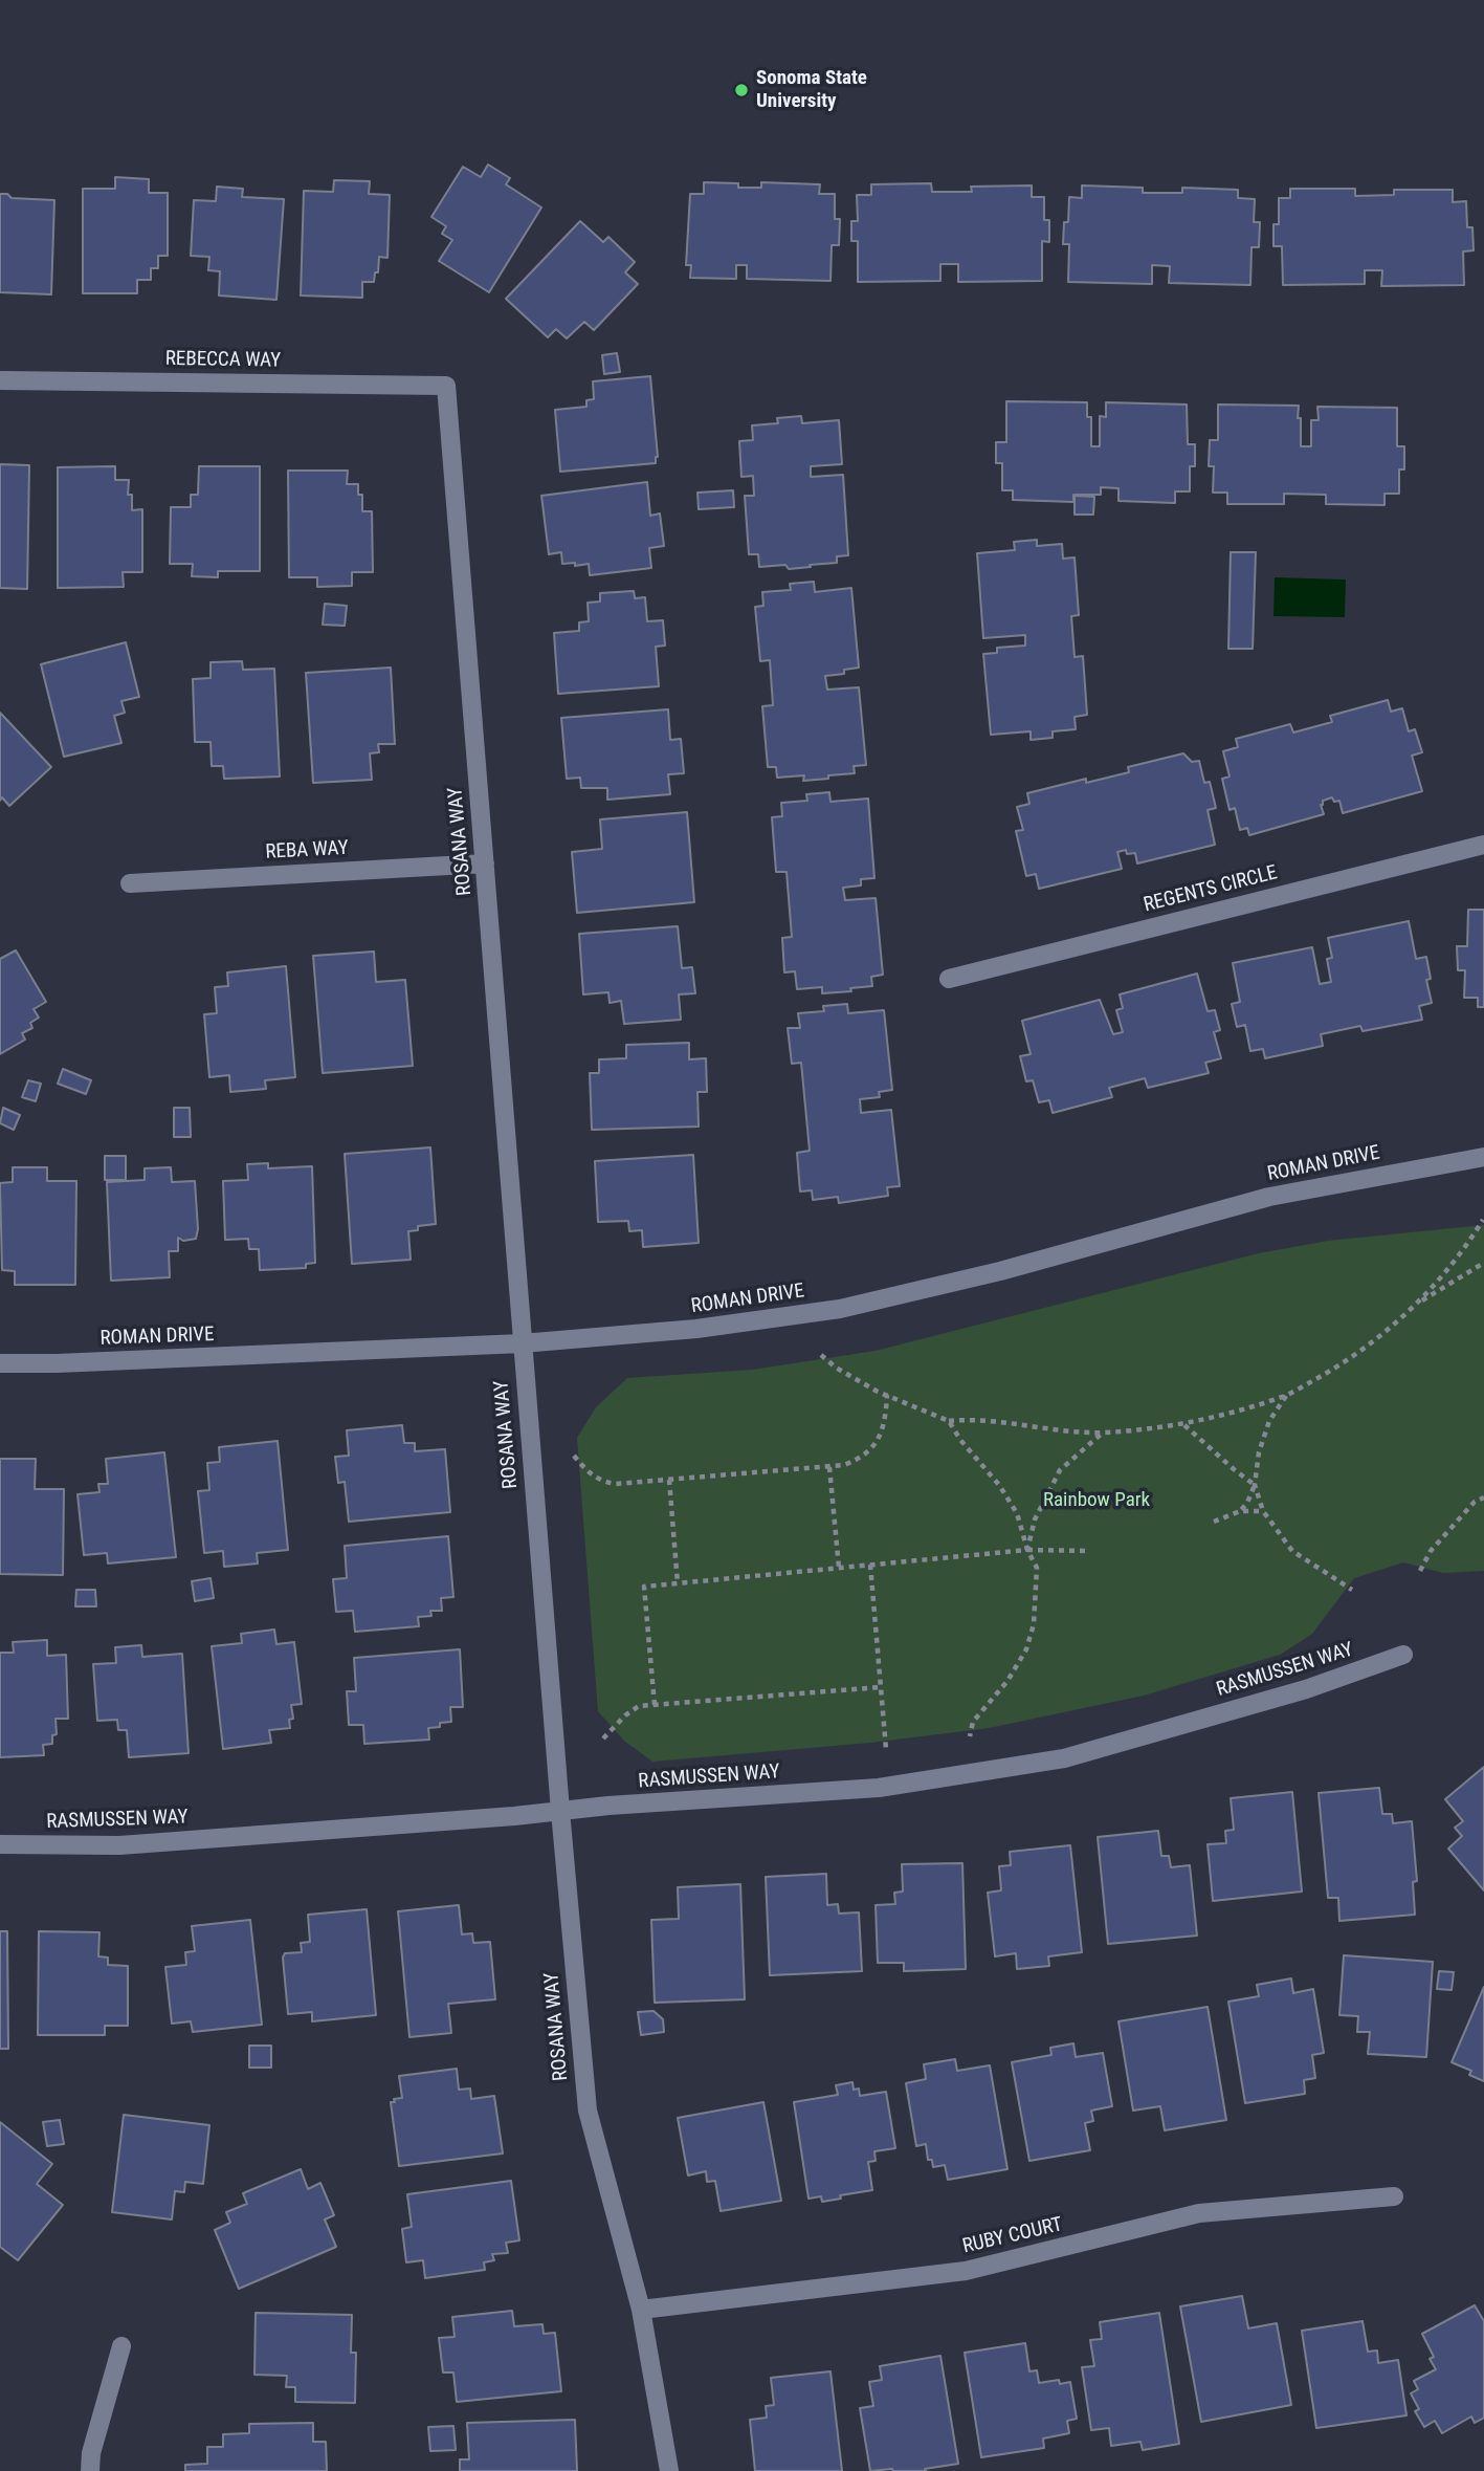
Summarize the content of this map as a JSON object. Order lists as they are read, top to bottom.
{
  "streets": {
    "street": [
      "REBECCA WAY",
      "ROSANA WAY",
      "REBA WAY",
      "REGENTS CIRCLE",
      "ROMAN DRIVE",
      "RASMUSSEN WAY",
      "RUBY COURT"
    ]
  },
  "crossings": [
    ["REBECCA WAY", "ROSANA WAY"],
    ["ROSANA WAY", "REBA WAY"],
    ["ROSANA WAY", "ROMAN DRIVE"],
    ["ROSANA WAY", "RASMUSSEN WAY"],
    ["ROSANA WAY", "RUBY COURT"]
  ],
  "parks": ["Rainbow Park"],
  "places": ["Sonoma State University"]
}
